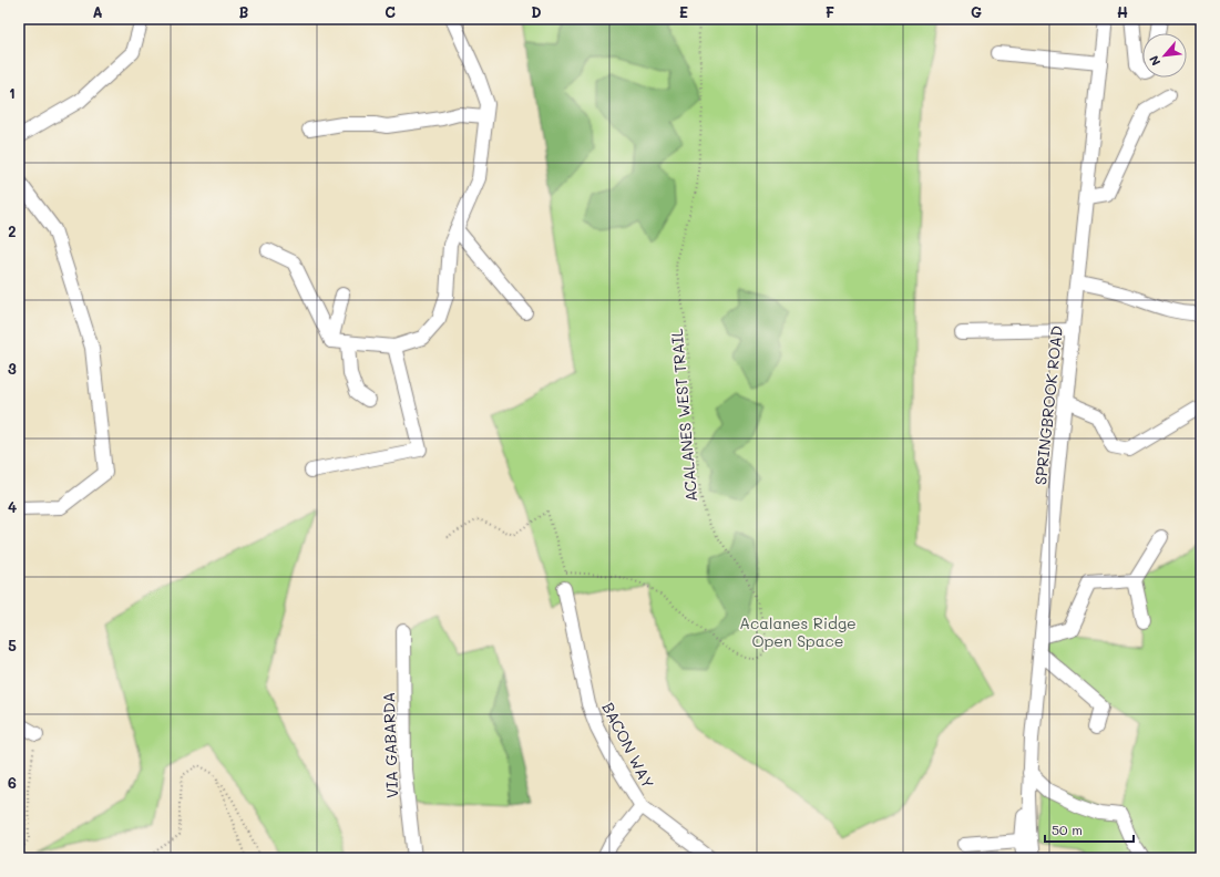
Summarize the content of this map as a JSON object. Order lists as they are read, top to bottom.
{
  "streets": {
    "street": ["SPRINGBROOK ROAD", "VIA GABARDA", "BACON WAY"],
    "path": ["ACALANES WEST TRAIL"]
  },
  "parks": ["Acalanes Ridge Open Space"],
  "scale_bar": "50 m",
  "north": "bottom left",
  "grid": {
    "columns": [
      "A",
      "B",
      "C",
      "D",
      "E",
      "F",
      "G",
      "H"
    ],
    "rows": [
      "1",
      "2",
      "3",
      "4",
      "5",
      "6"
    ]
  }
}
